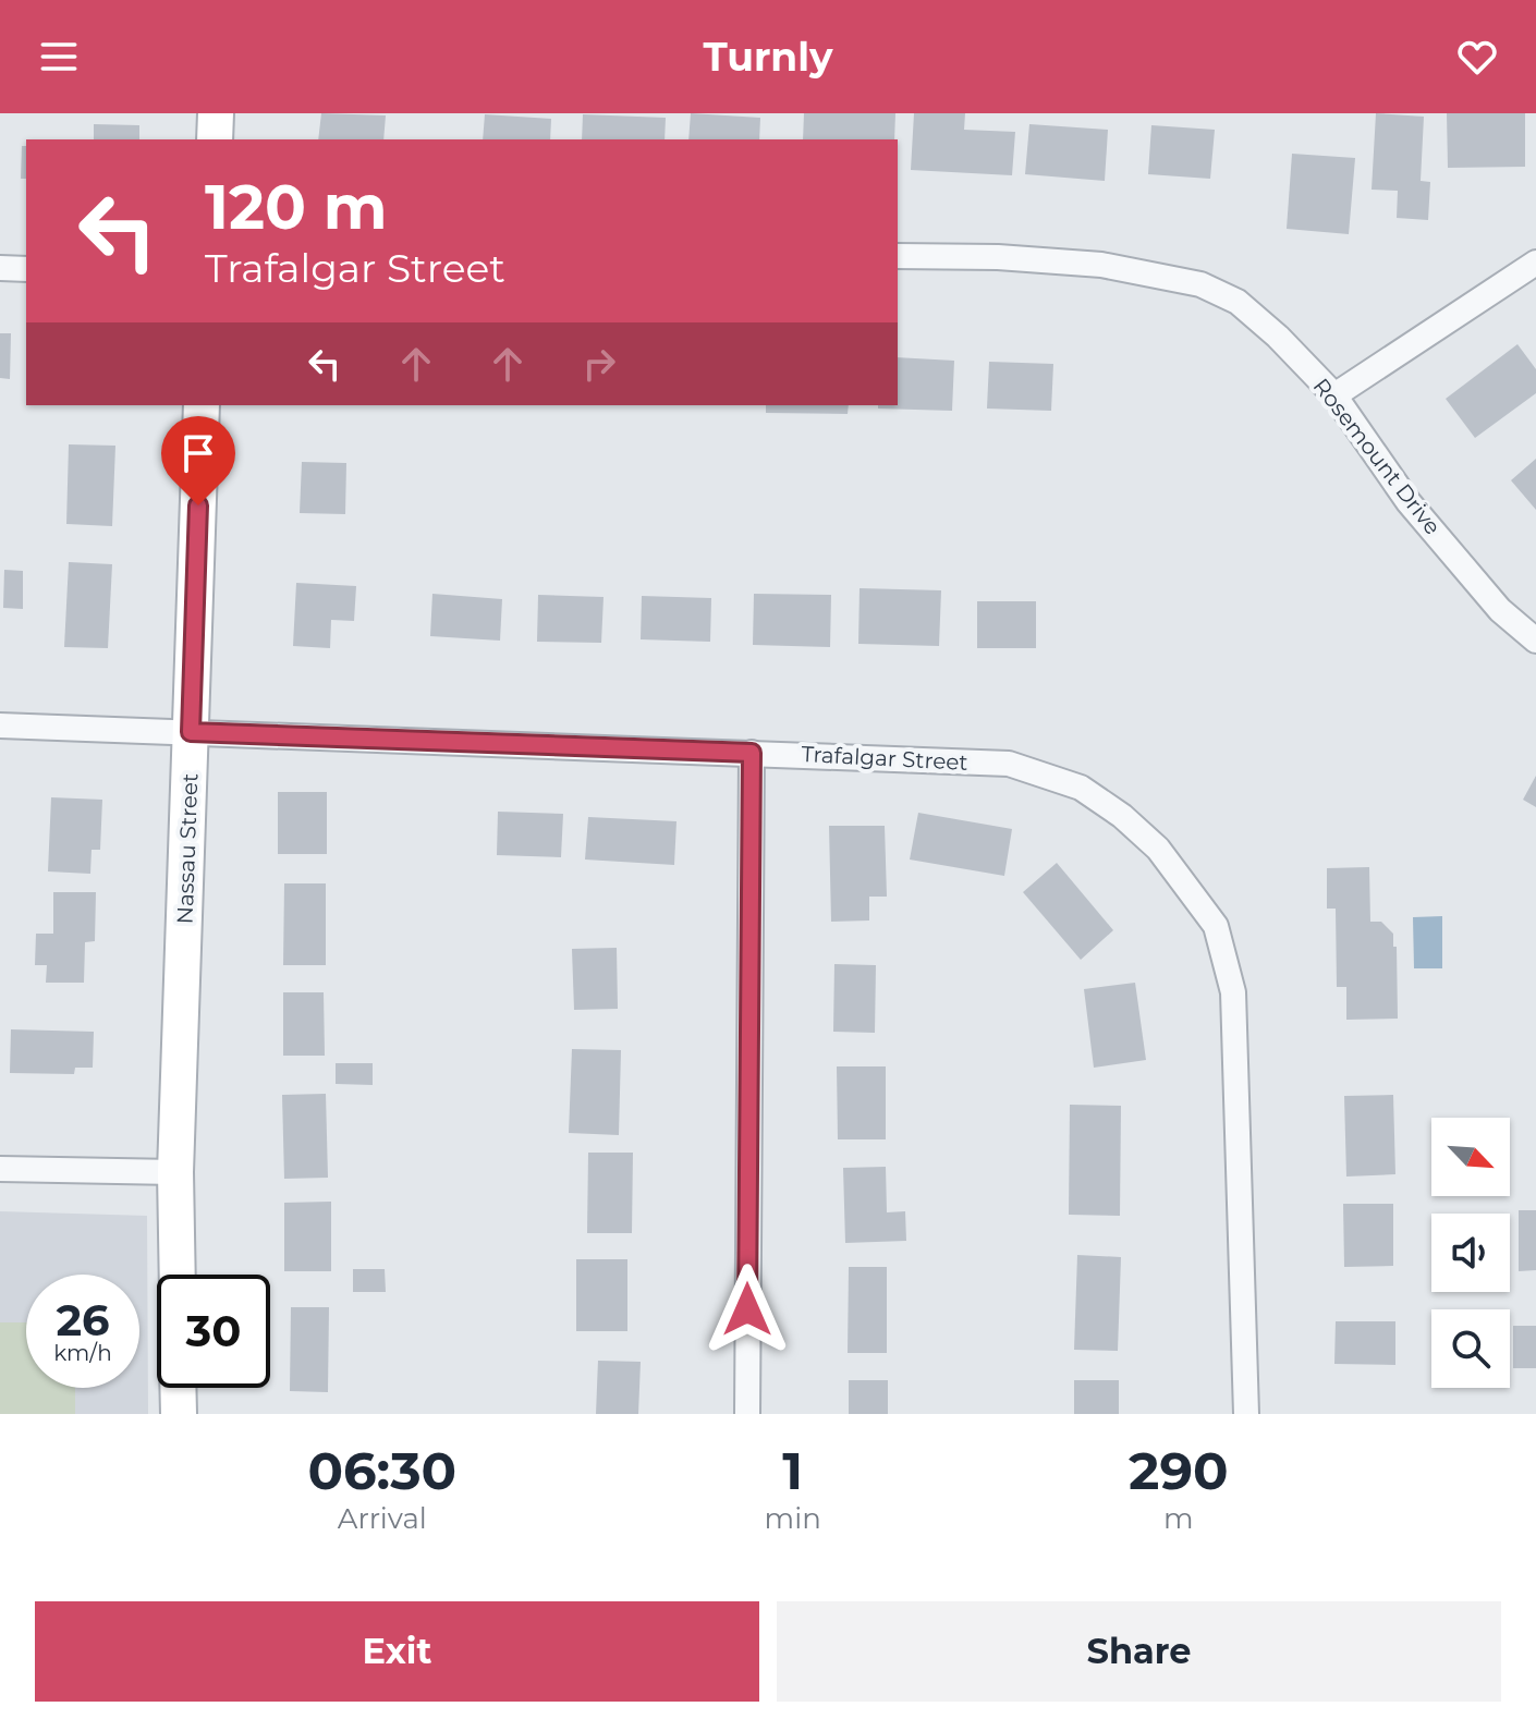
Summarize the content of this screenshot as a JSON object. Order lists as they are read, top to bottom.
{
  "streets": {
    "street": ["Rosemount Drive", "Trafalgar Street", "Nassau Street"]
  },
  "crossings": [
    ["Trafalgar Street", "Nassau Street"]
  ],
  "north": "bottom right",
  "page": {
    "header": "Turnly",
    "turn": ["120 m", "Trafalgar Street"],
    "speed": "26 km/h",
    "limit": "30",
    "eta": [
      "06:30",
      "Arrival",
      "1",
      "min",
      "290",
      "m"
    ],
    "buttons": ["Exit", "Share"]
  }
}
